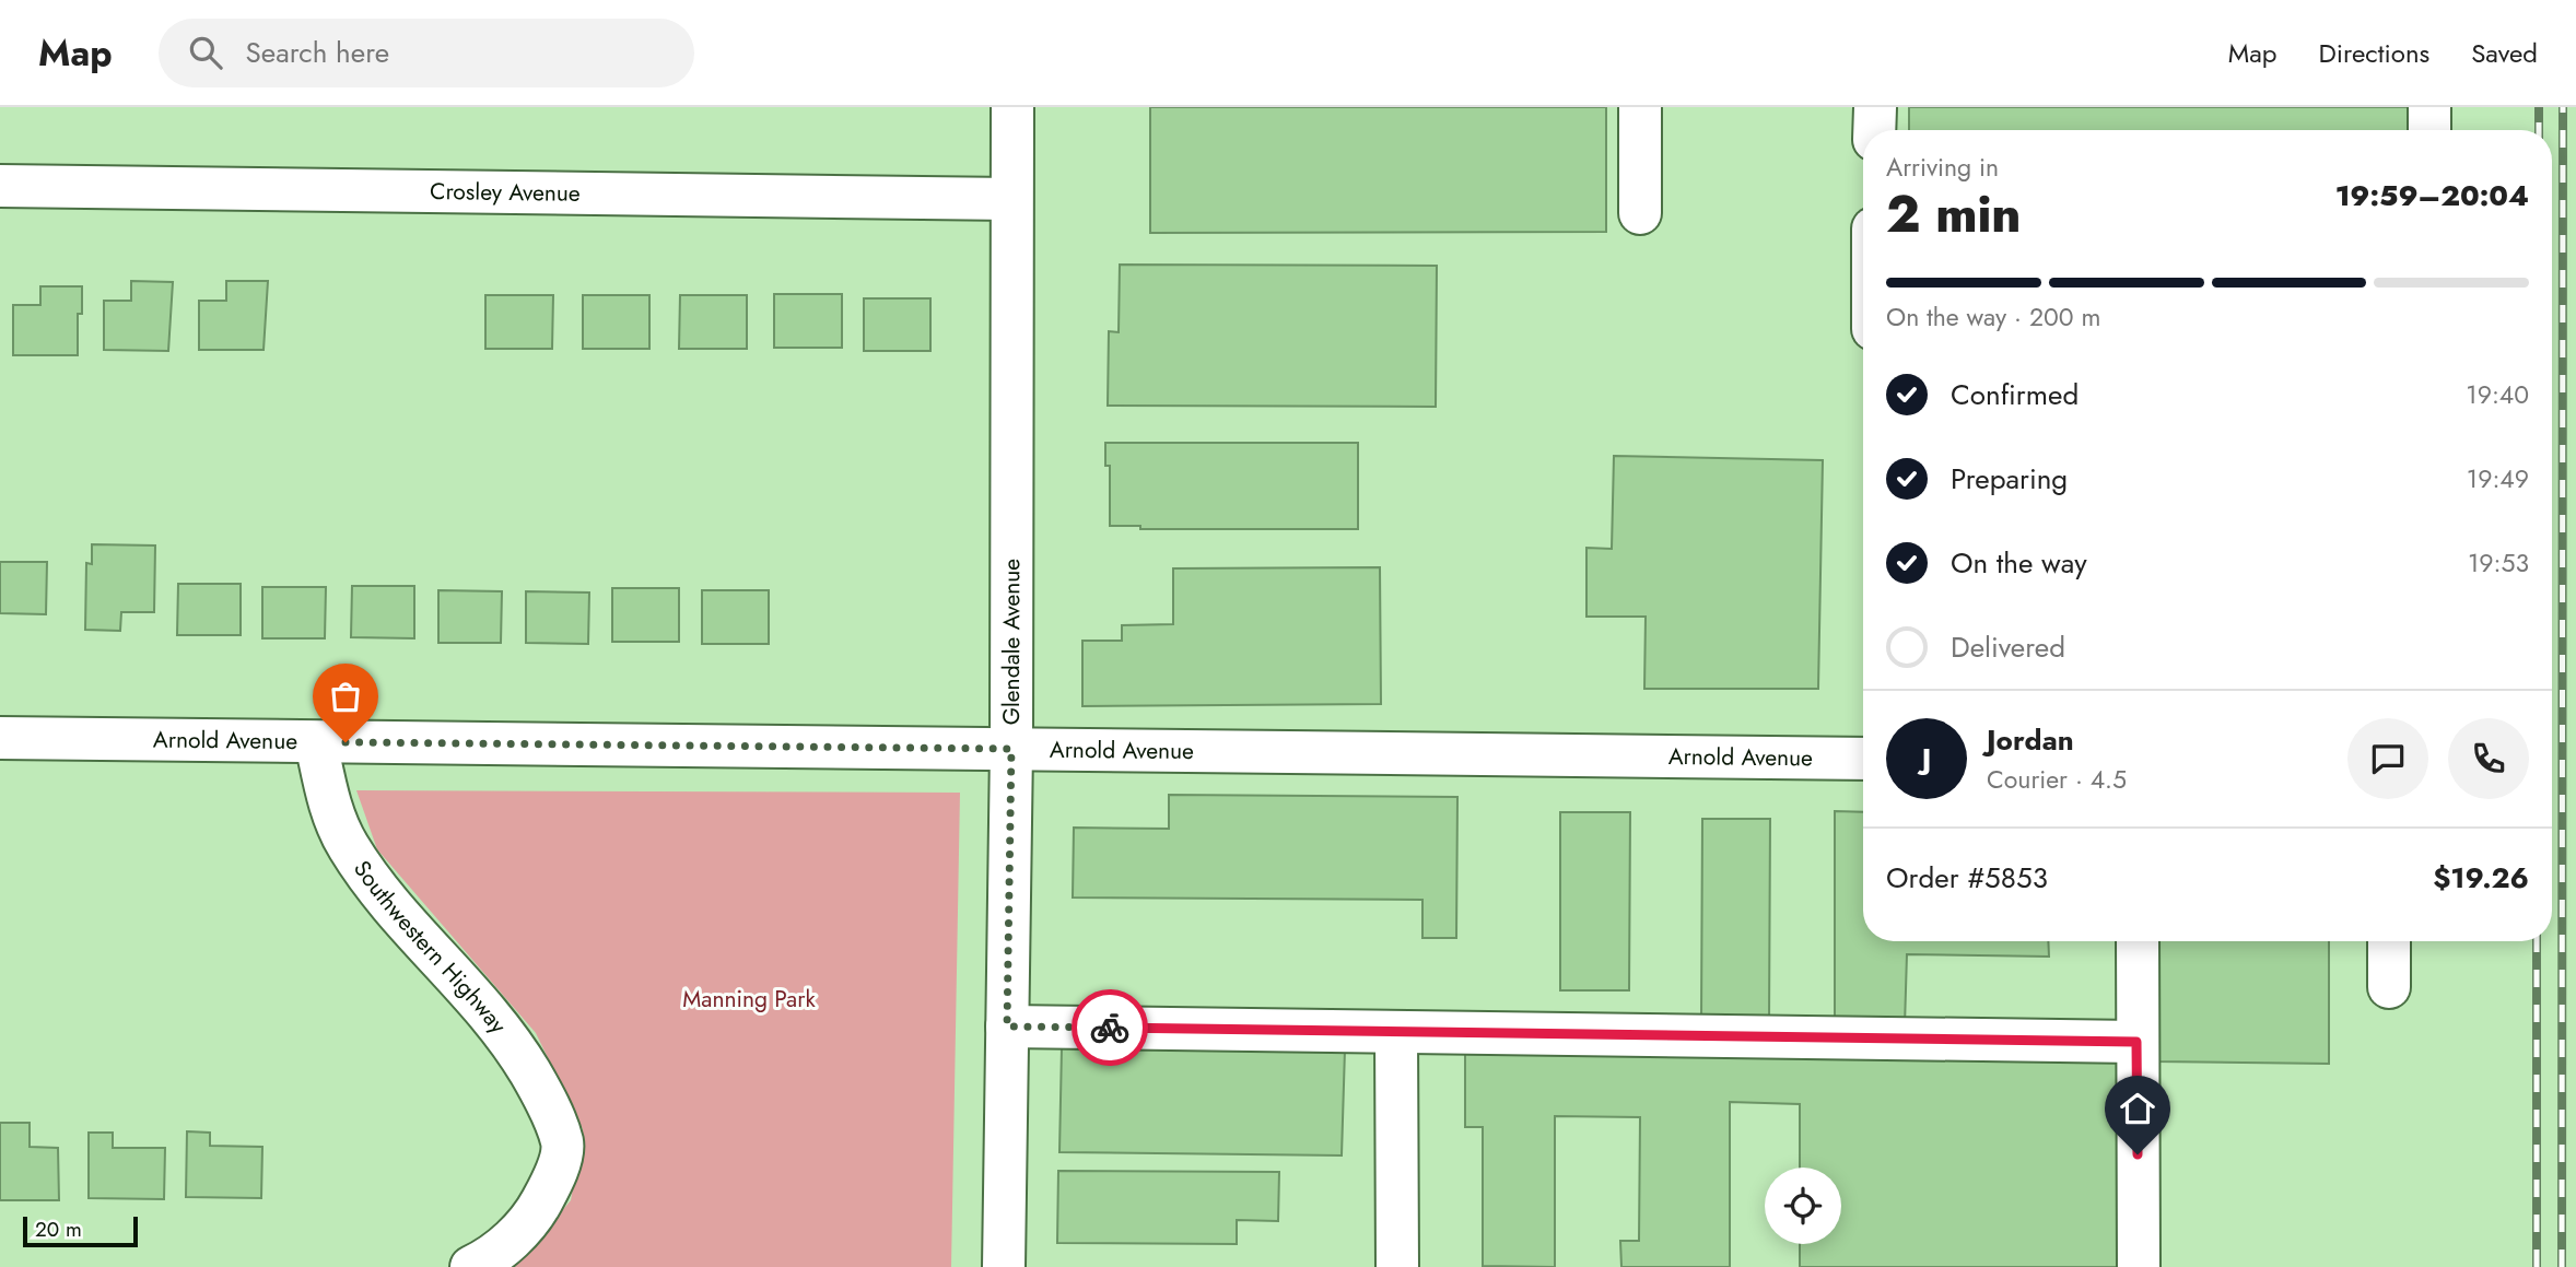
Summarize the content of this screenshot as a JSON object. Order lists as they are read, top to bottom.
{
  "streets": {
    "street": [
      "Crosley Avenue",
      "Glendale Avenue",
      "Arnold Avenue",
      "Southwestern Highway"
    ]
  },
  "crossings": [
    ["Crosley Avenue", "Glendale Avenue"],
    ["Glendale Avenue", "Arnold Avenue"],
    ["Arnold Avenue", "Southwestern Highway"]
  ],
  "parks": ["Manning Park"],
  "scale_bar": "20 m",
  "page": {
    "header": "Map",
    "search": "Search here",
    "nav": ["Map", "Directions", "Saved"],
    "heading": ["2 min", "Arriving in", "19:59–20:04"],
    "panel": [
      "Jordan",
      "Courier · 4.5",
      "Order #5853",
      "$19.26"
    ],
    "bar": "On the way · 200 m",
    "list": [
      ["Confirmed", "19:40"],
      ["Preparing", "19:49"],
      ["On the way", "19:53"],
      "Delivered"
    ],
    "round": "J",
    "scale": "20 m"
  }
}
